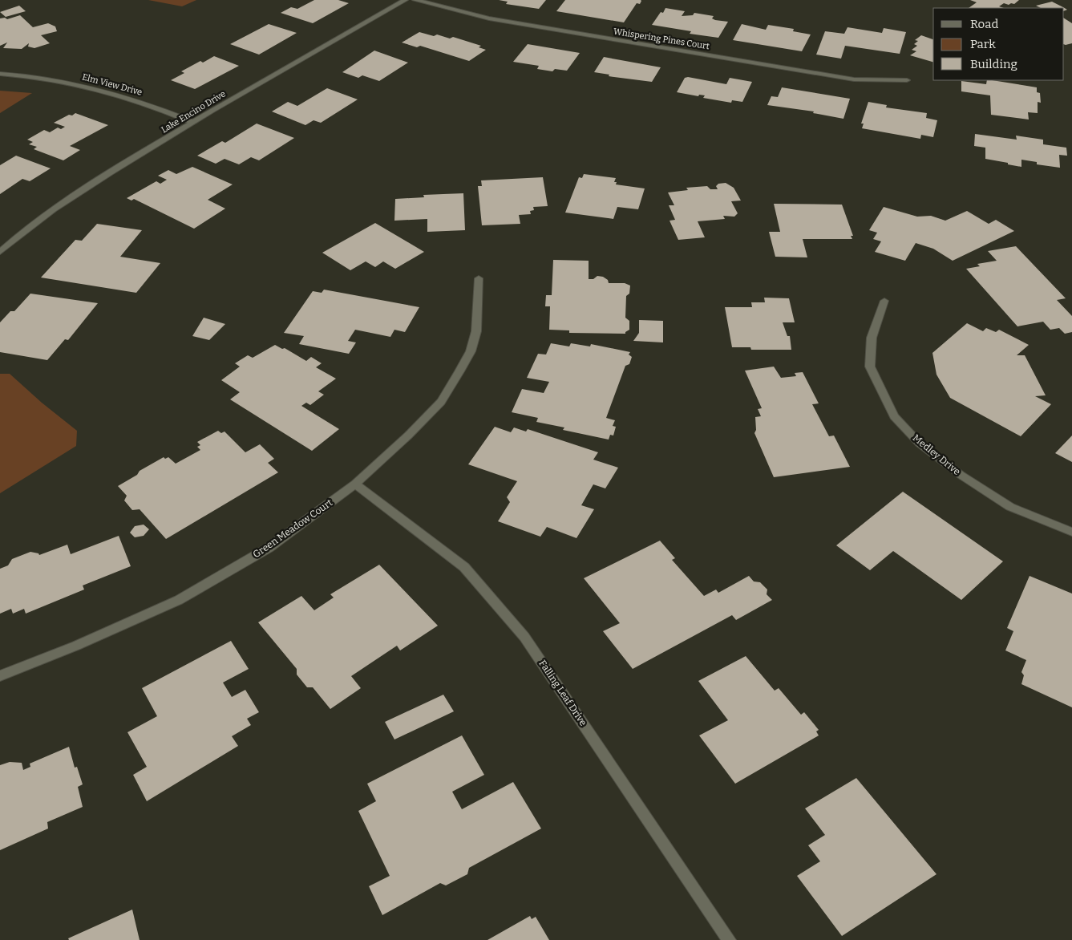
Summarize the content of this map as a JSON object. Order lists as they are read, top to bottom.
{
  "streets": {
    "street": [
      "Whispering Pines Court",
      "Elm View Drive",
      "Lake Encino Drive",
      "Medley Drive",
      "Green Meadow Court",
      "Falling Leaf Drive"
    ]
  },
  "crossings": [
    ["Elm View Drive", "Lake Encino Drive"],
    ["Green Meadow Court", "Falling Leaf Drive"]
  ],
  "legend": ["Road", "Park", "Building"]
}
